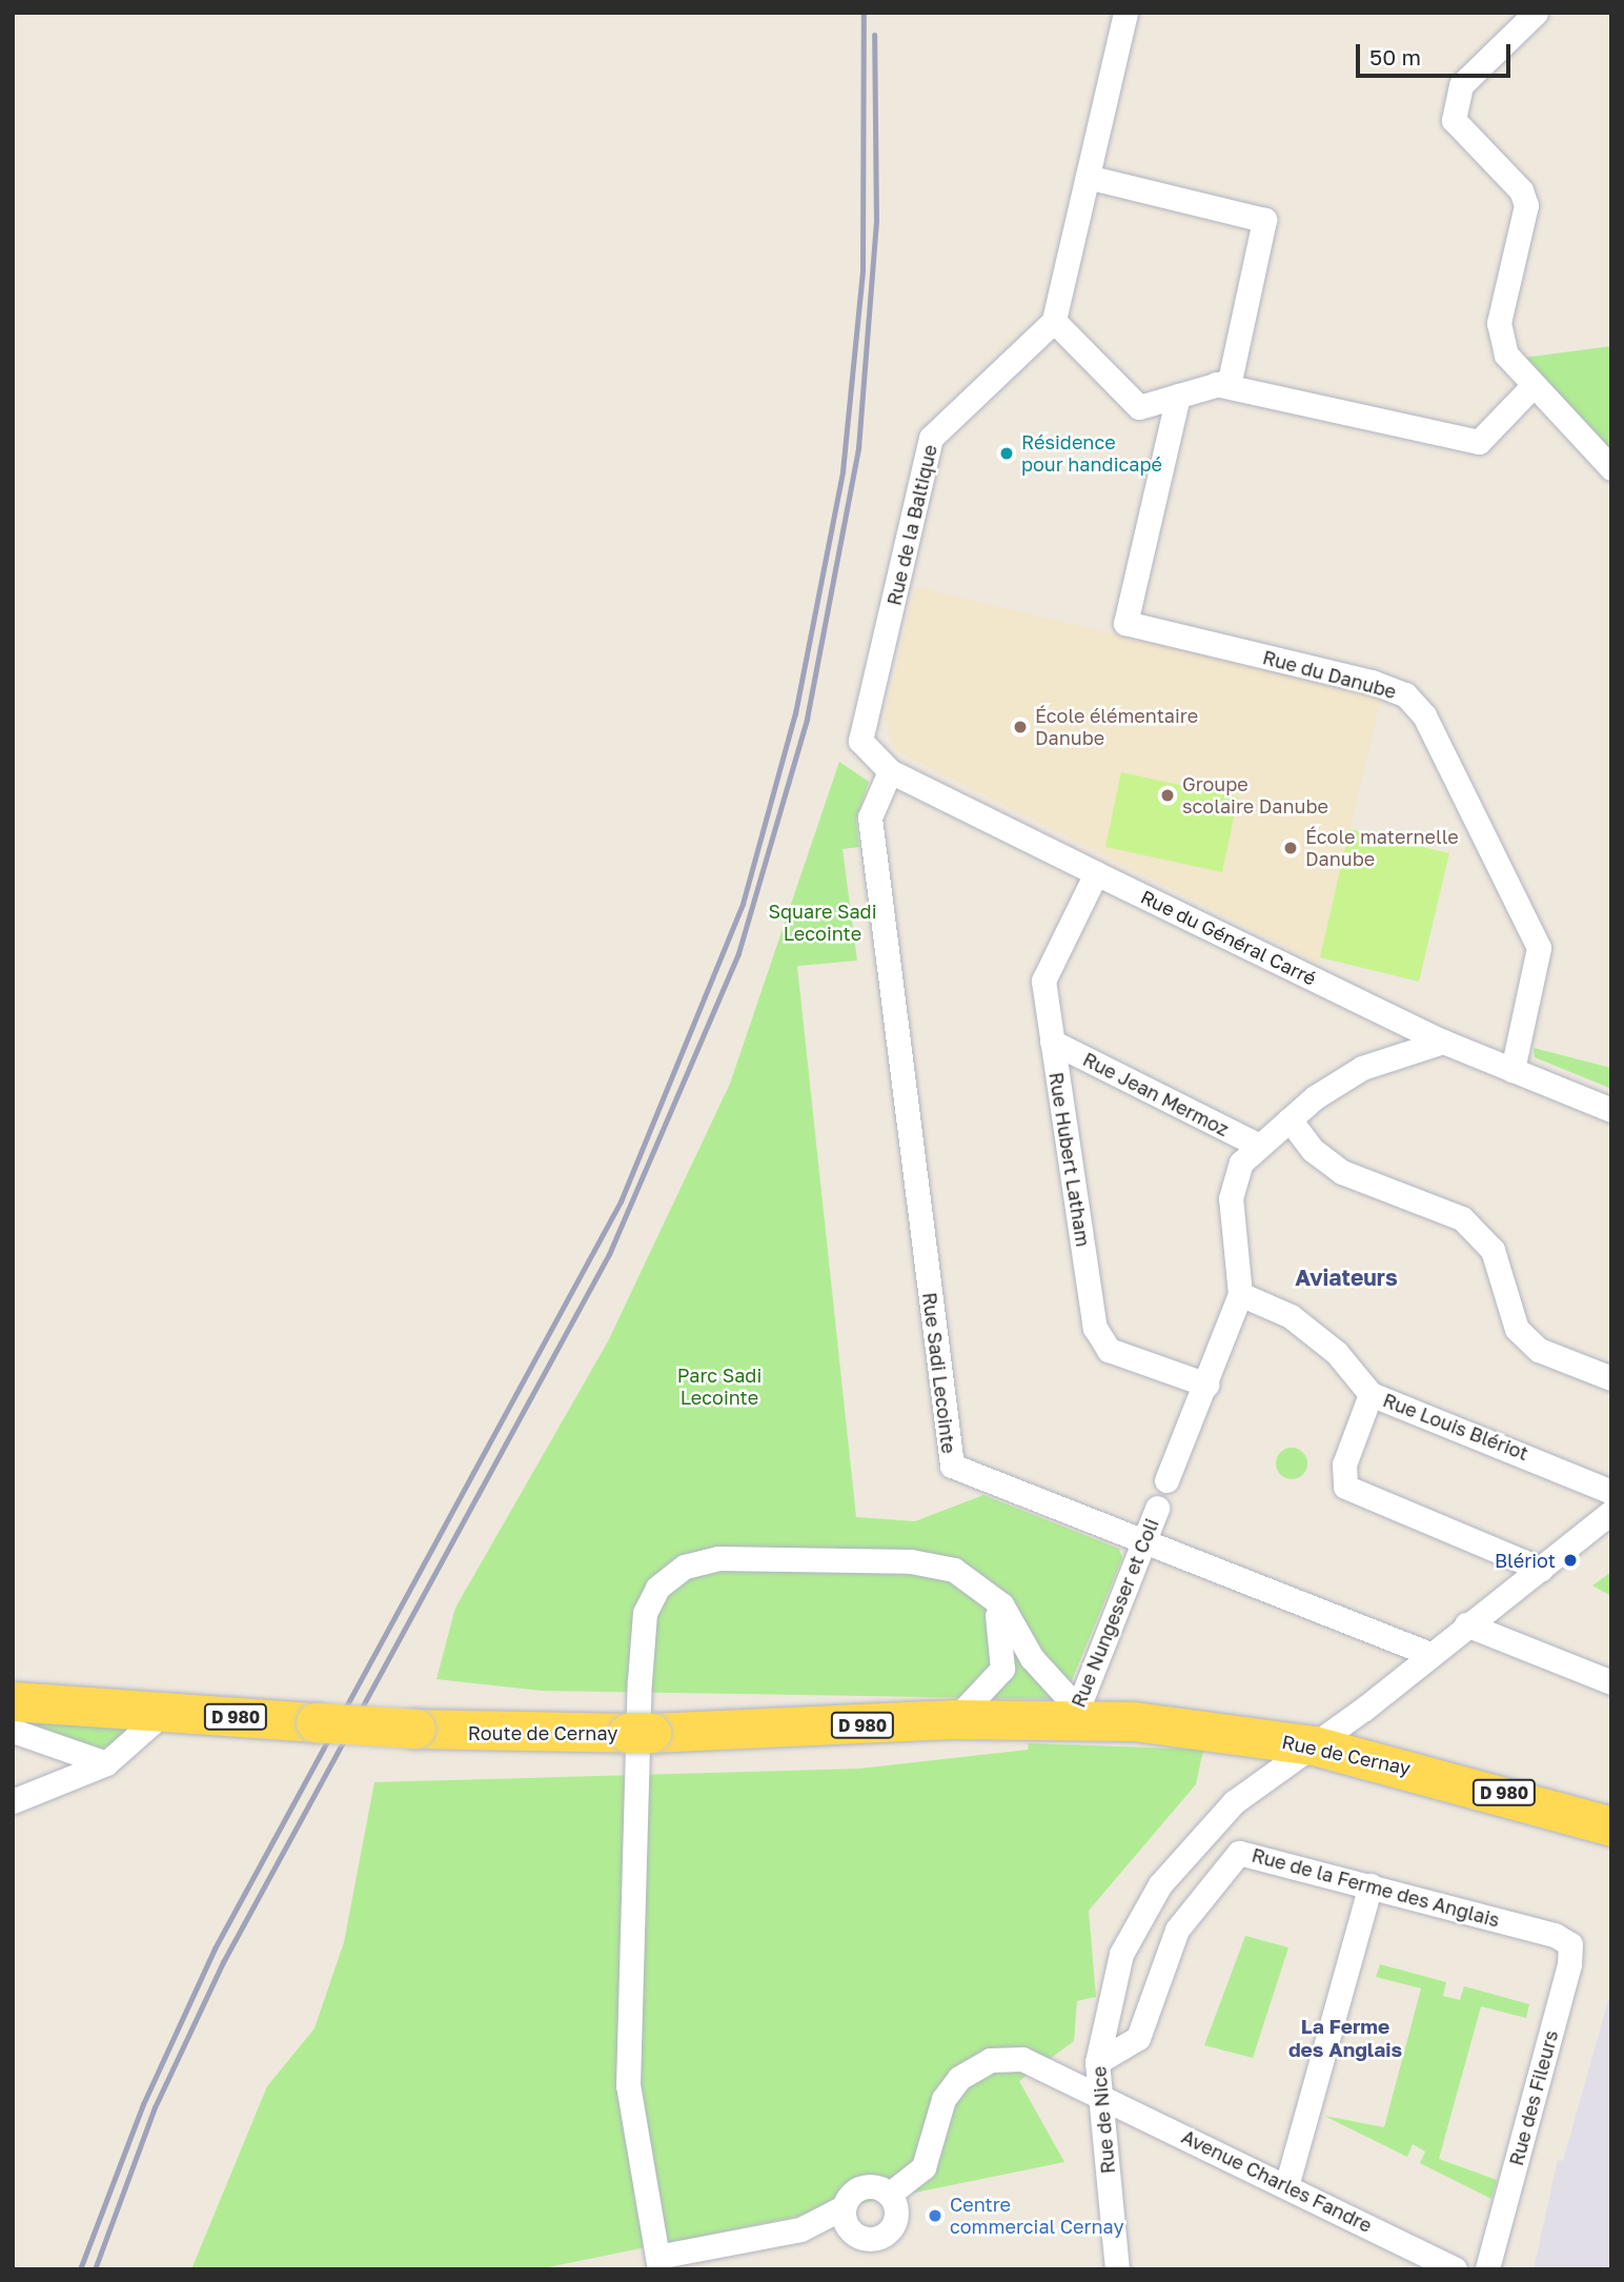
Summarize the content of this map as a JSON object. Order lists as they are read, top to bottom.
{
  "streets": {
    "main road": ["D 980", "Route de Cernay", "Rue de Cernay"],
    "street": [
      "Rue de la Baltique",
      "Rue du Danube",
      "Rue du Général Carré",
      "Rue Jean Mermoz",
      "Rue Hubert Latham",
      "Rue Sadi Lecointe",
      "Rue Louis Blériot",
      "Rue Nungesser et Coli",
      "Rue de la Ferme des Anglais",
      "Rue des Fileurs",
      "Rue de Nice",
      "Avenue Charles Fandre"
    ]
  },
  "crossings": [
    ["Rue de la Baltique", "Rue du Général Carré"],
    ["Rue du Danube", "Rue du Général Carré"],
    ["Rue du Général Carré", "Rue Hubert Latham"],
    ["Rue du Général Carré", "Rue Sadi Lecointe"],
    ["Rue Jean Mermoz", "Rue Hubert Latham"],
    ["Rue Sadi Lecointe", "Rue Nungesser et Coli"],
    ["Rue Sadi Lecointe", "Rue de Nice"],
    ["Rue Nungesser et Coli", "Route de Cernay"],
    ["Rue Nungesser et Coli", "Rue de Cernay"],
    ["Route de Cernay", "Rue de Cernay"],
    ["Rue de Cernay", "Rue de Nice"],
    ["Rue de la Ferme des Anglais", "Rue des Fileurs"],
    ["Rue de la Ferme des Anglais", "Rue de Nice"],
    ["Rue de Nice", "Avenue Charles Fandre"]
  ],
  "districts": ["Aviateurs", "La Ferme des Anglais"],
  "parks": ["Square Sadi Lecointe", "Parc Sadi Lecointe"],
  "places": [
    "Résidence pour handicapé",
    "École élémentaire Danube",
    "Groupe scolaire Danube",
    "École maternelle Danube",
    "Blériot",
    "Centre commercial Cernay"
  ],
  "scale_bar": "50 m"
}
